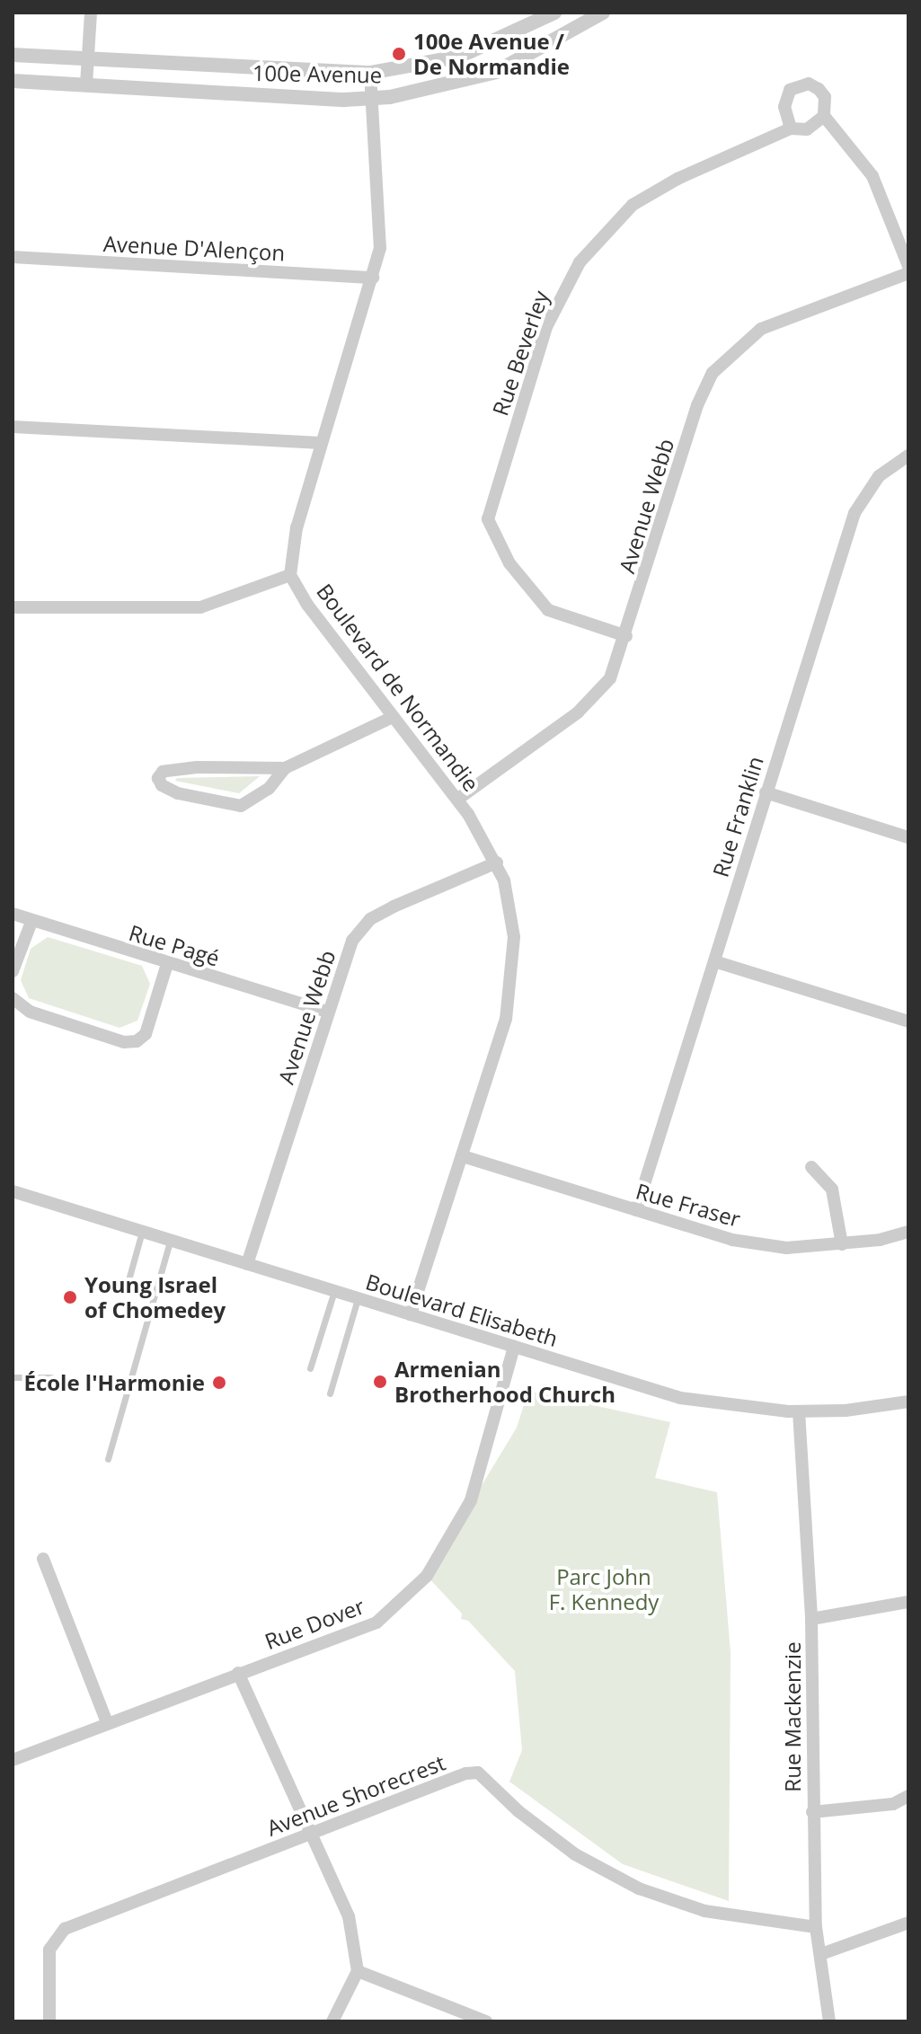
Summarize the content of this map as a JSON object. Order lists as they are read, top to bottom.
{
  "streets": {
    "street": [
      "100e Avenue",
      "Avenue D'Alençon",
      "Rue Beverley",
      "Avenue Webb",
      "Boulevard de Normandie",
      "Rue Franklin",
      "Rue Pagé",
      "Rue Fraser",
      "Boulevard Elisabeth",
      "Rue Dover",
      "Rue Mackenzie",
      "Avenue Shorecrest"
    ]
  },
  "crossings": [
    ["100e Avenue", "Boulevard de Normandie"],
    ["Avenue D'Alençon", "Boulevard de Normandie"],
    ["Rue Beverley", "Avenue Webb"],
    ["Avenue Webb", "Boulevard de Normandie"],
    ["Avenue Webb", "Rue Pagé"],
    ["Avenue Webb", "Boulevard Elisabeth"],
    ["Boulevard de Normandie", "Rue Fraser"],
    ["Boulevard de Normandie", "Boulevard Elisabeth"],
    ["Rue Franklin", "Rue Fraser"],
    ["Boulevard Elisabeth", "Rue Dover"],
    ["Boulevard Elisabeth", "Rue Mackenzie"],
    ["Rue Mackenzie", "Avenue Shorecrest"]
  ],
  "parks": ["Parc John F. Kennedy"],
  "places": [
    "100e Avenue / De Normandie",
    "Young Israel of Chomedey",
    "Armenian Brotherhood Church",
    "École l'Harmonie"
  ]
}
